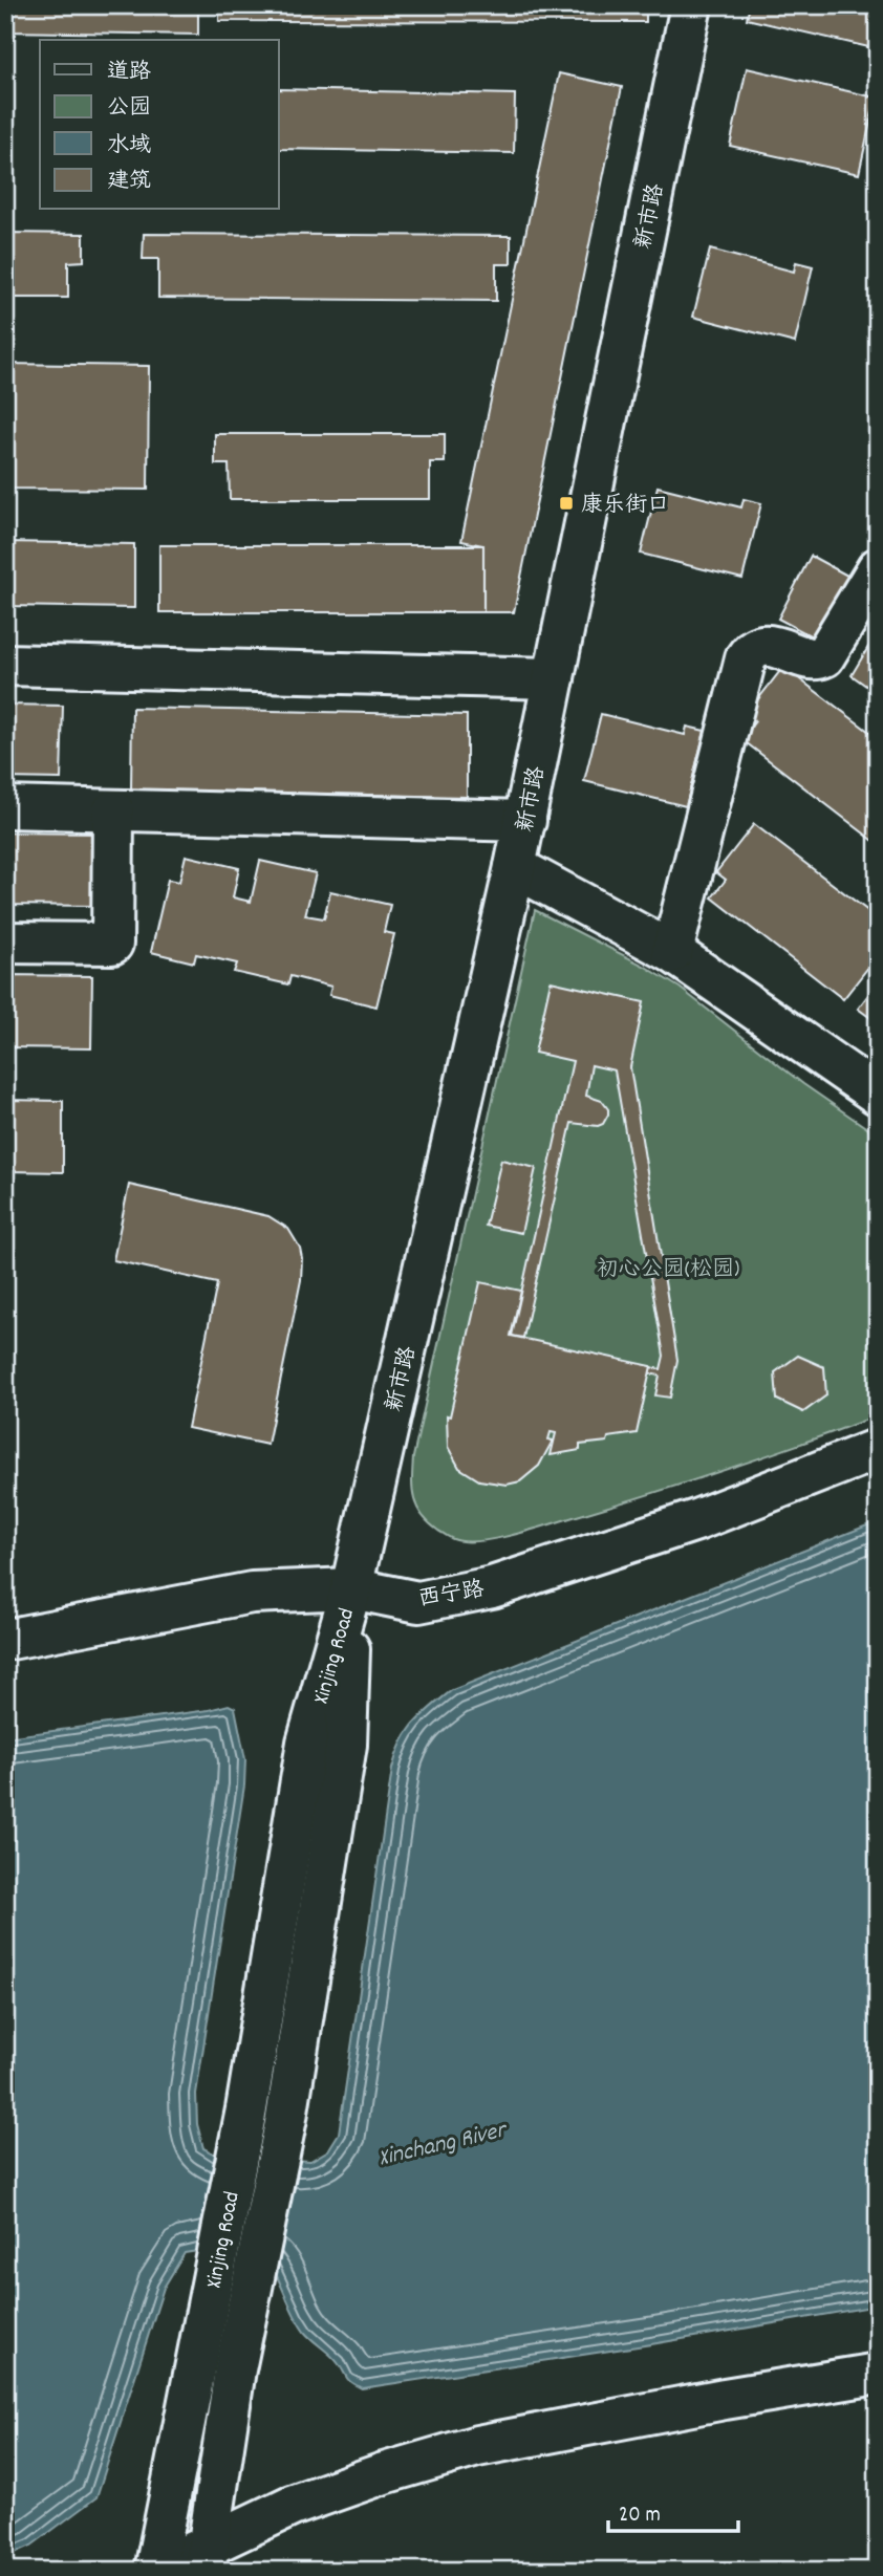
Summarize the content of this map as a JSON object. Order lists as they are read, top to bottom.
{
  "streets": {
    "street": ["新市路", "西宁路", "Xinjing Road"]
  },
  "crossings": [
    ["新市路", "西宁路"],
    ["新市路", "Xinjing Road"],
    ["西宁路", "Xinjing Road"]
  ],
  "water": ["Xinchang River"],
  "parks": ["初心公园(松园)"],
  "places": {
    "transit": ["康乐街口"]
  },
  "legend": [
    "道路",
    "公园",
    "水域",
    "建筑"
  ],
  "scale_bar": "20 m"
}
